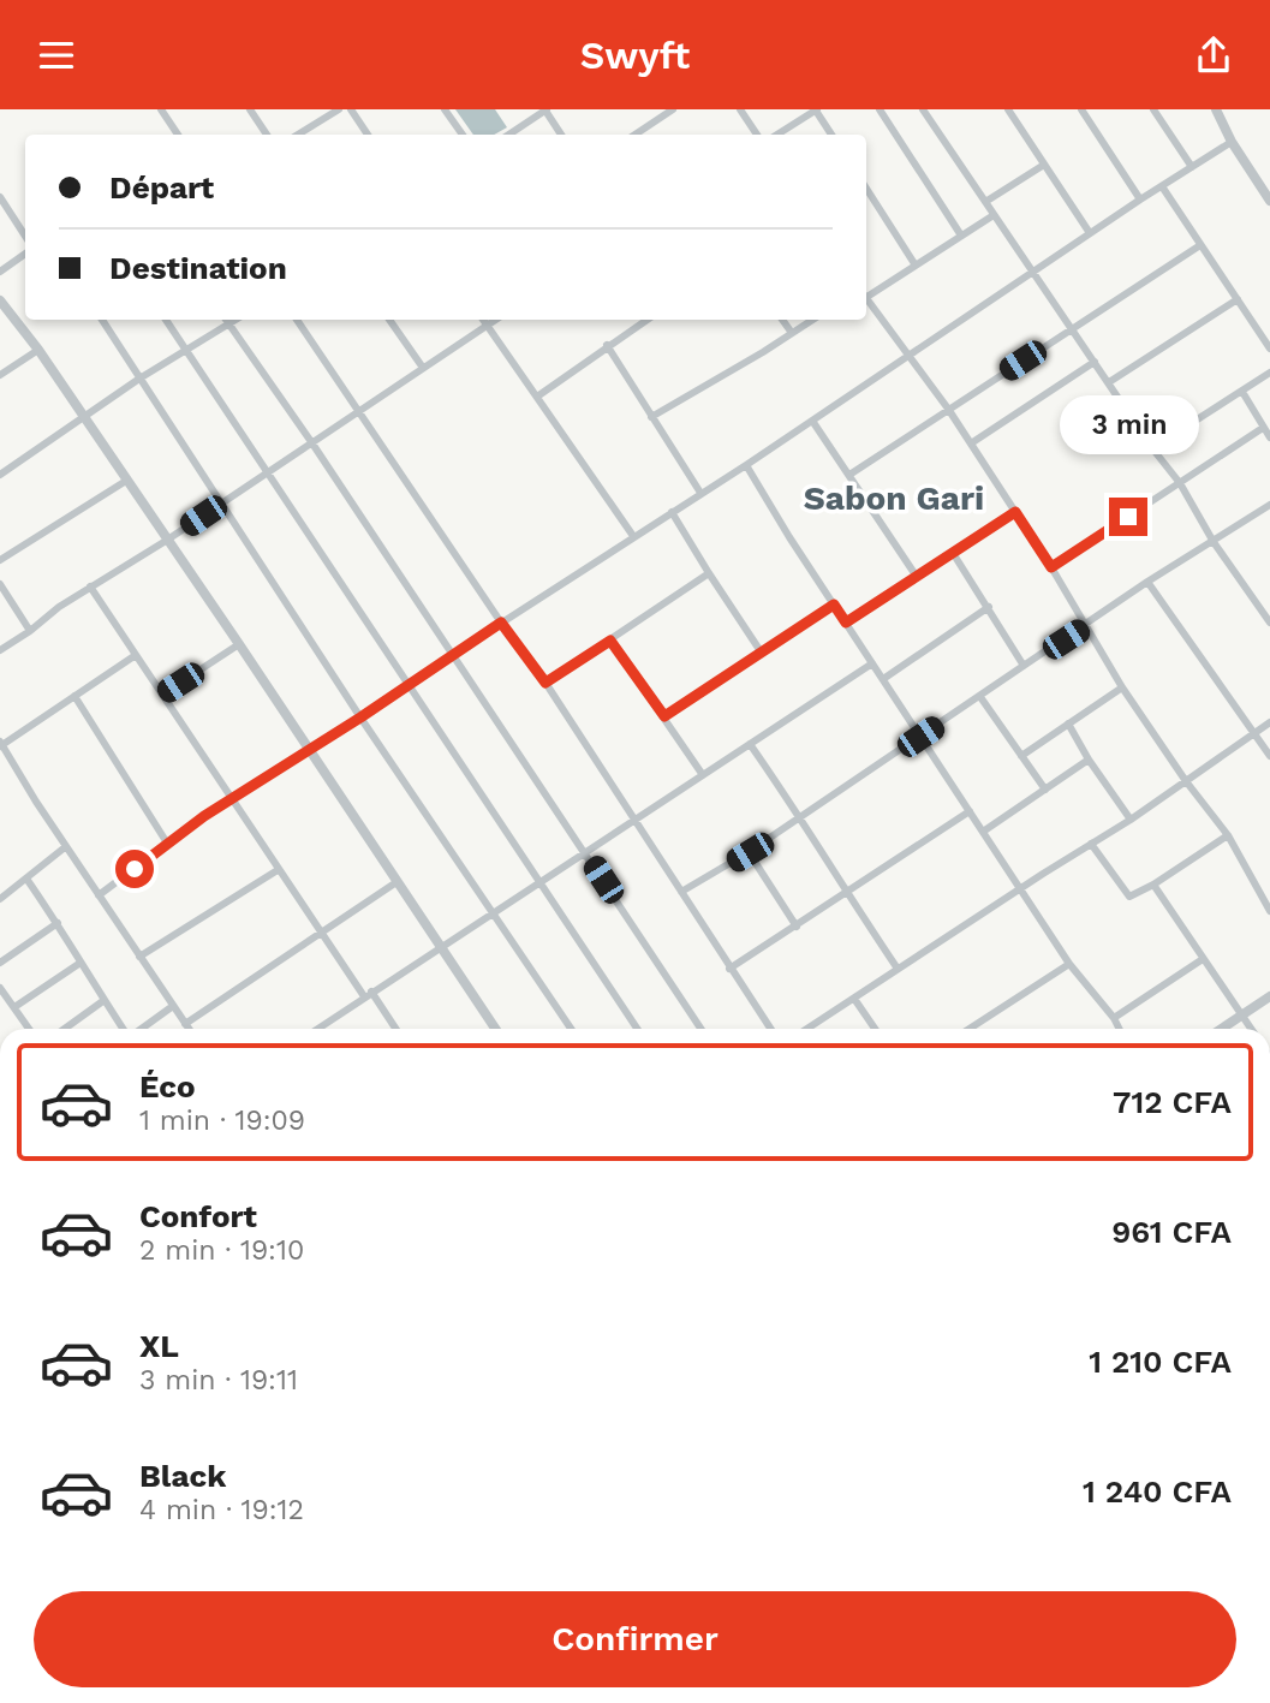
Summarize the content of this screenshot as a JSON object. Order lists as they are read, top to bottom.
{
  "districts": ["Sabon Gari"],
  "page": {
    "header": "Swyft",
    "banner": ["Départ", "Destination"],
    "bubble": "3 min",
    "list": [
      {
        "name": "Éco",
        "note": "1 min · 19:09",
        "value": "712 CFA"
      },
      {
        "name": "Confort",
        "note": "2 min · 19:10",
        "value": "961 CFA"
      },
      {
        "name": "XL",
        "note": "3 min · 19:11",
        "value": "1 210 CFA"
      },
      {
        "name": "Black",
        "note": "4 min · 19:12",
        "value": "1 240 CFA"
      }
    ],
    "buttons": "Confirmer"
  }
}
